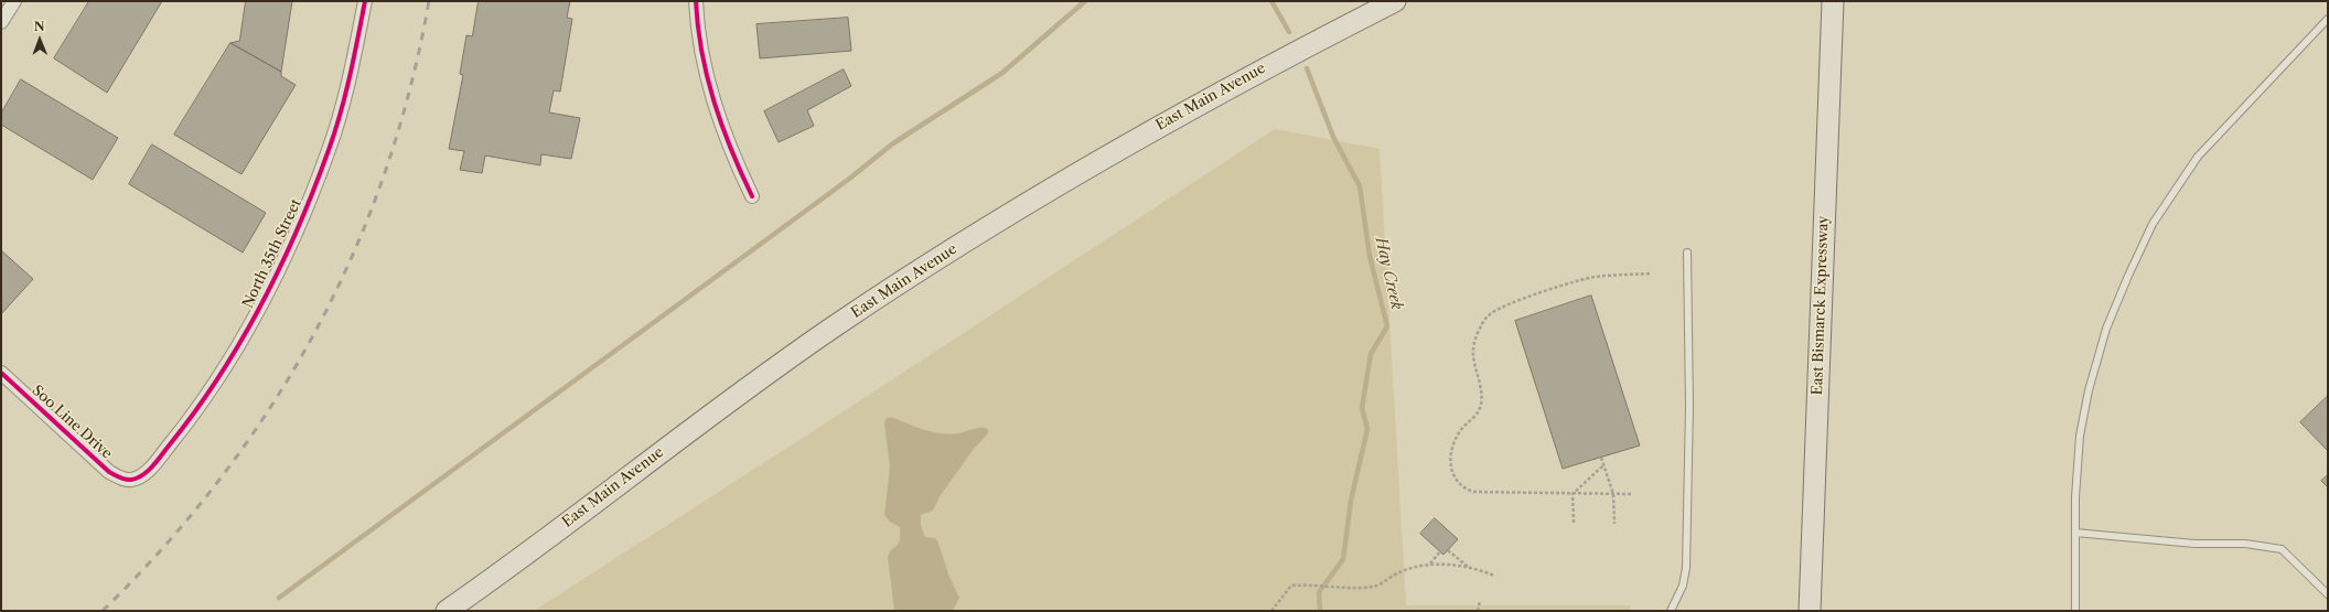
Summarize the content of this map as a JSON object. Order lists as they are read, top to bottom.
{
  "streets": {
    "main road": ["East Main Avenue", "East Bismarck Expressway"],
    "street": ["North 35th Street", "Soo Line Drive"]
  },
  "crossings": [
    ["North 35th Street", "Soo Line Drive"]
  ],
  "water": ["Hay Creek"],
  "north": "top"
}
